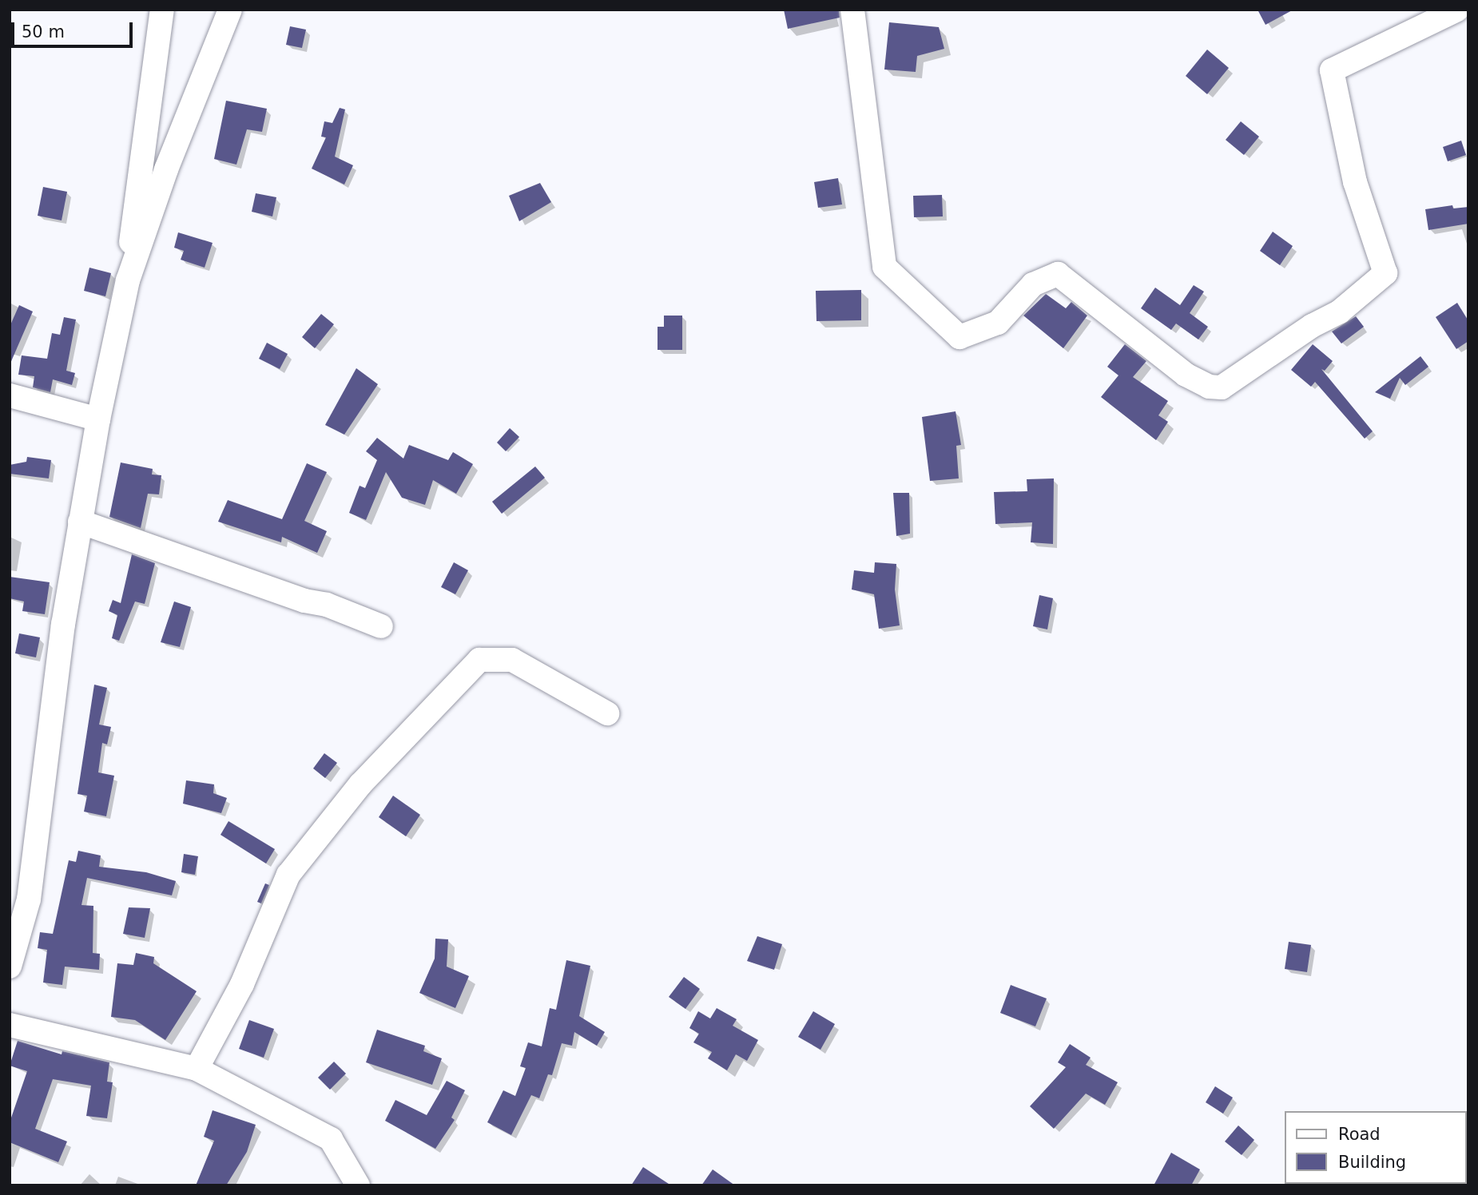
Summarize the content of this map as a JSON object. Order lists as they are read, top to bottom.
{
  "legend": ["Road", "Building"],
  "scale_bar": "50 m"
}
